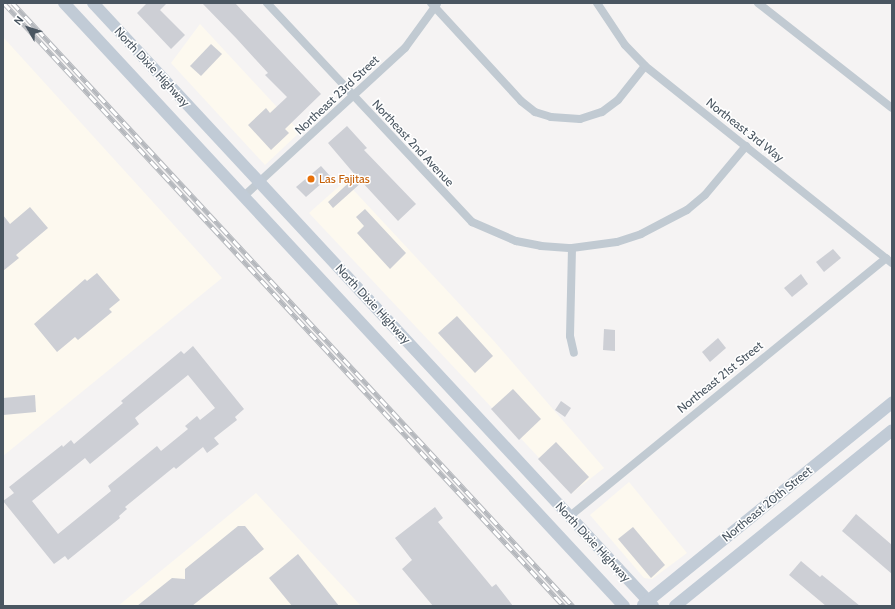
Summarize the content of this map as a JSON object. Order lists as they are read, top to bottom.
{
  "streets": {
    "main road": ["North Dixie Highway", "Northeast 20th Street"],
    "street": [
      "Northeast 23rd Street",
      "Northeast 3rd Way",
      "Northeast 2nd Avenue",
      "Northeast 21st Street"
    ]
  },
  "crossings": [
    ["North Dixie Highway", "Northeast 23rd Street"],
    ["North Dixie Highway", "Northeast 21st Street"],
    ["North Dixie Highway", "Northeast 20th Street"],
    ["Northeast 23rd Street", "Northeast 2nd Avenue"],
    ["Northeast 3rd Way", "Northeast 2nd Avenue"],
    ["Northeast 3rd Way", "Northeast 21st Street"]
  ],
  "places": ["Las Fajitas"],
  "north": "top left"
}
